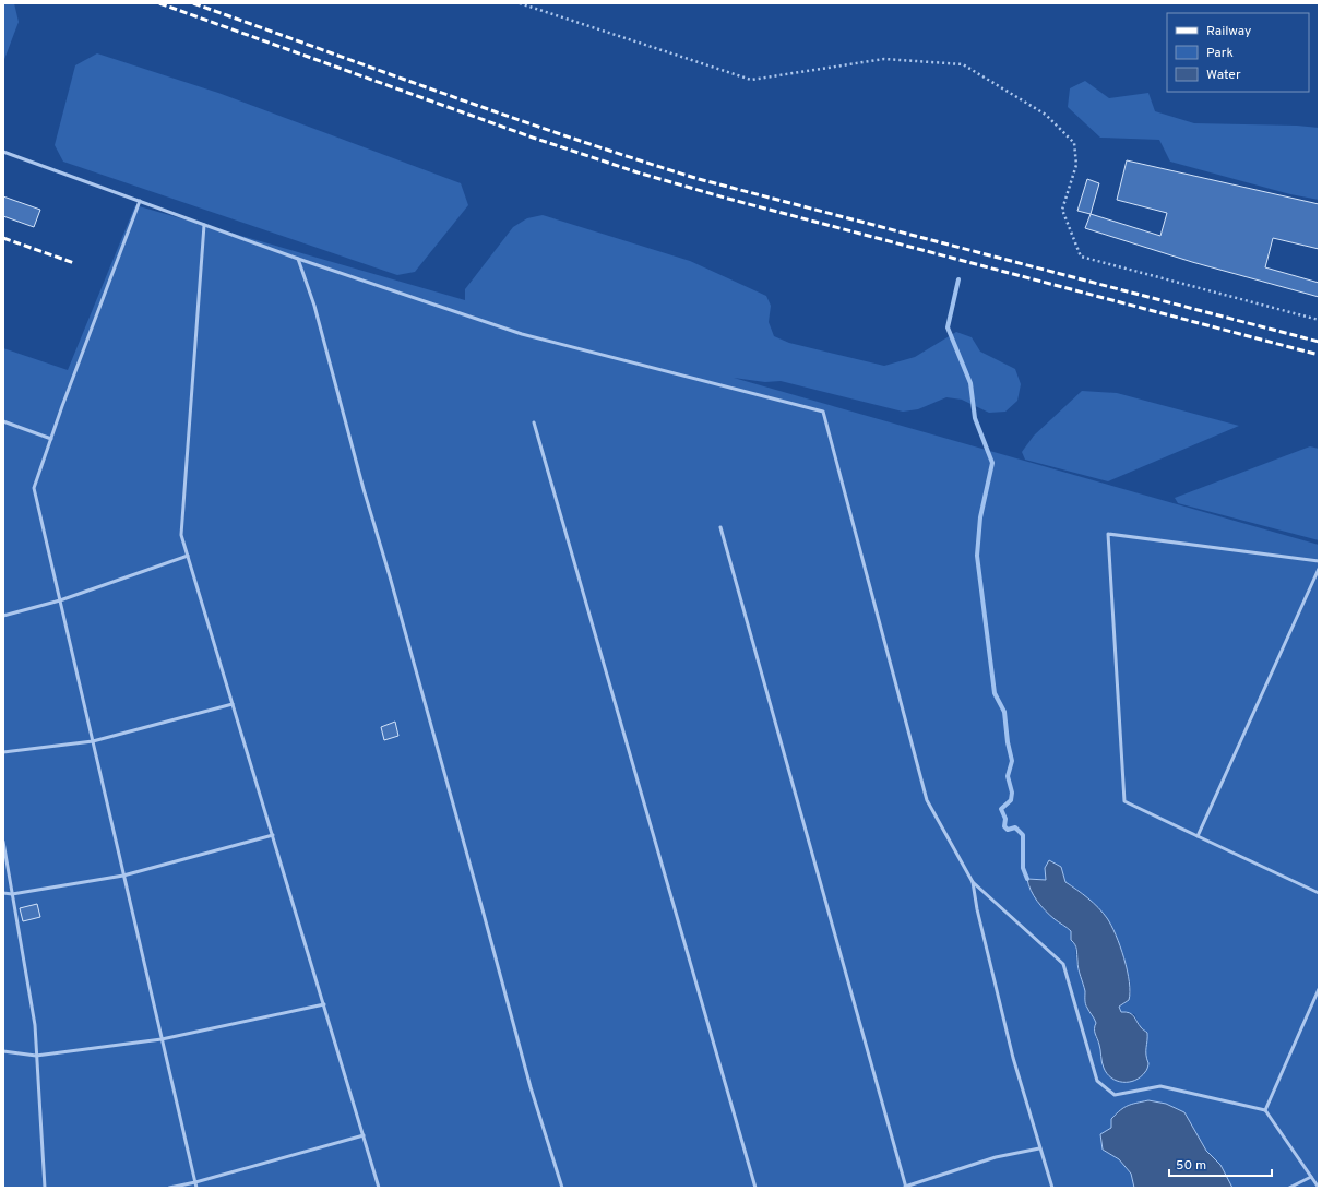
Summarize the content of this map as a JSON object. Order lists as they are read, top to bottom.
{
  "legend": ["Railway", "Park", "Water"],
  "scale_bar": "50 m"
}
